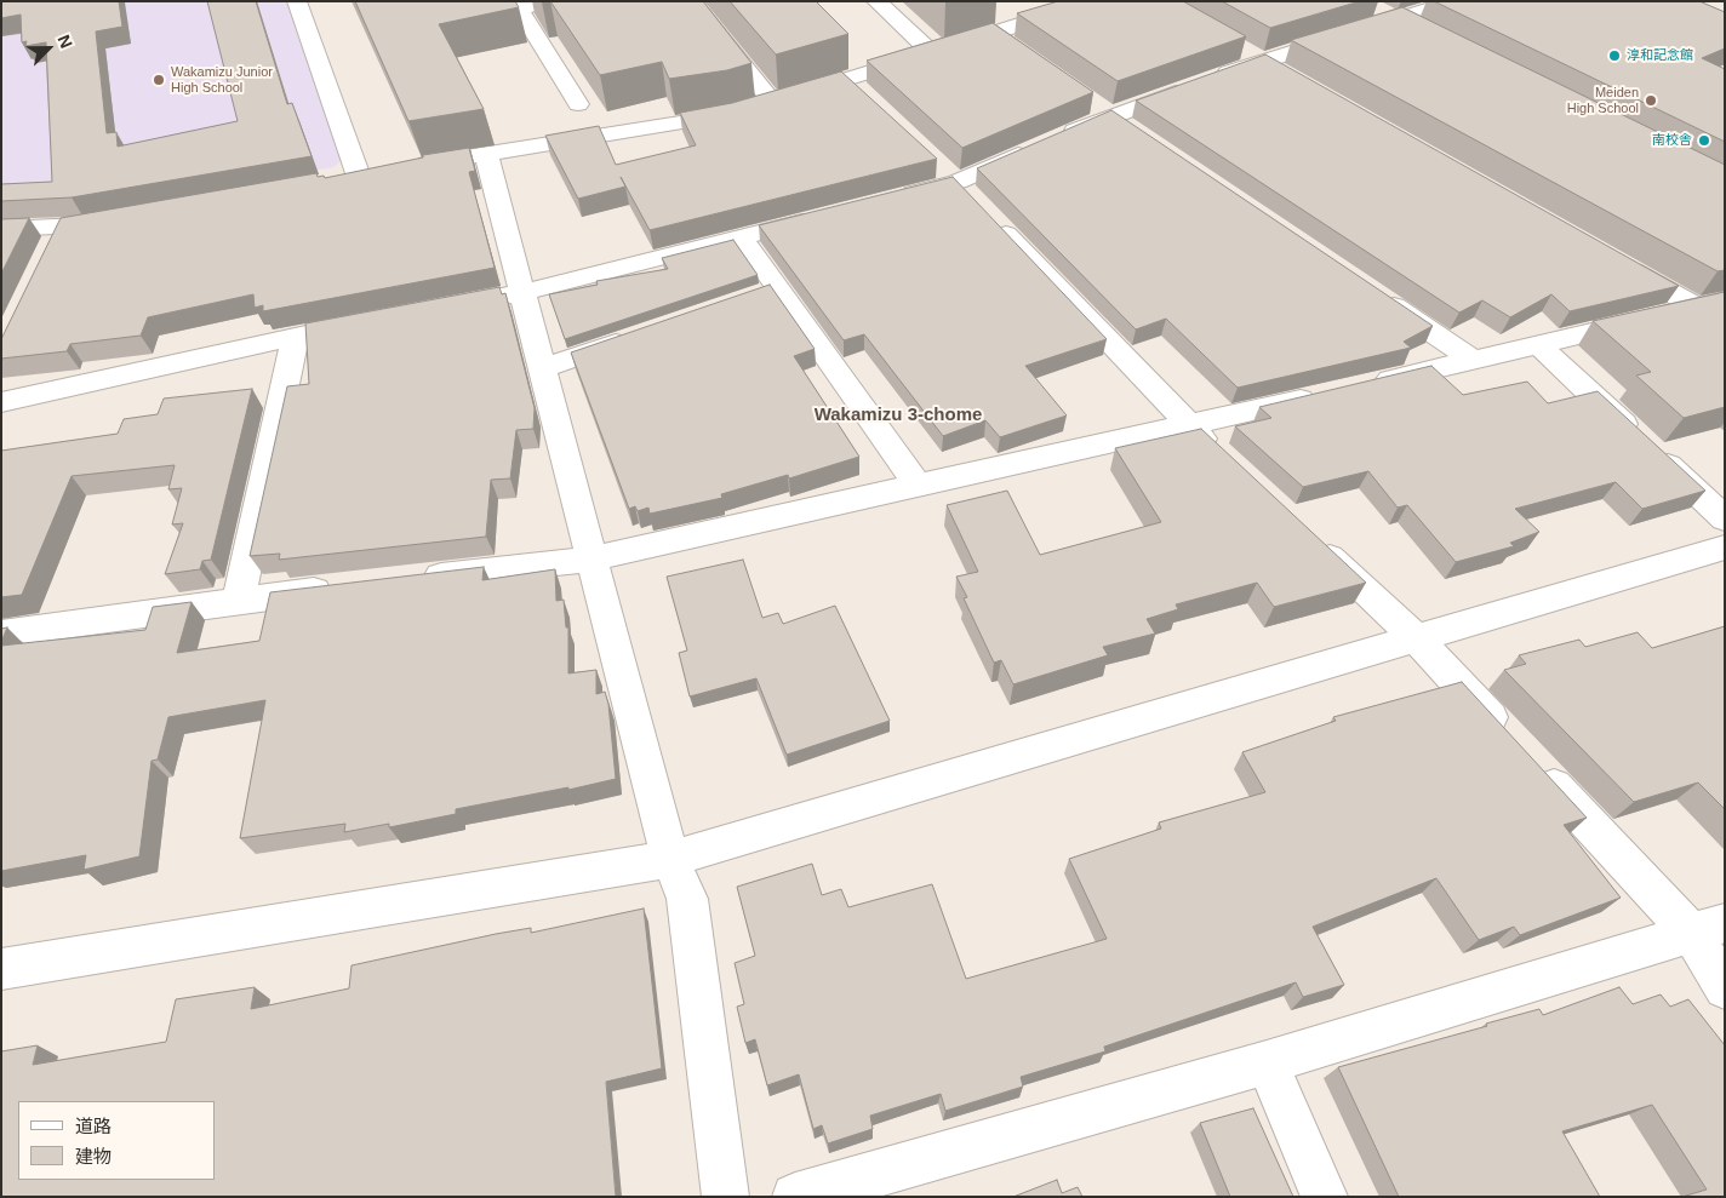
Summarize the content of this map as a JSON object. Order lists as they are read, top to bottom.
{
  "districts": ["Wakamizu 3-chome"],
  "places": [
    "淳和記念館",
    "Wakamizu Junior High School",
    "Meiden High School",
    "南校舎"
  ],
  "legend": ["道路", "建物"],
  "north": "top right"
}
